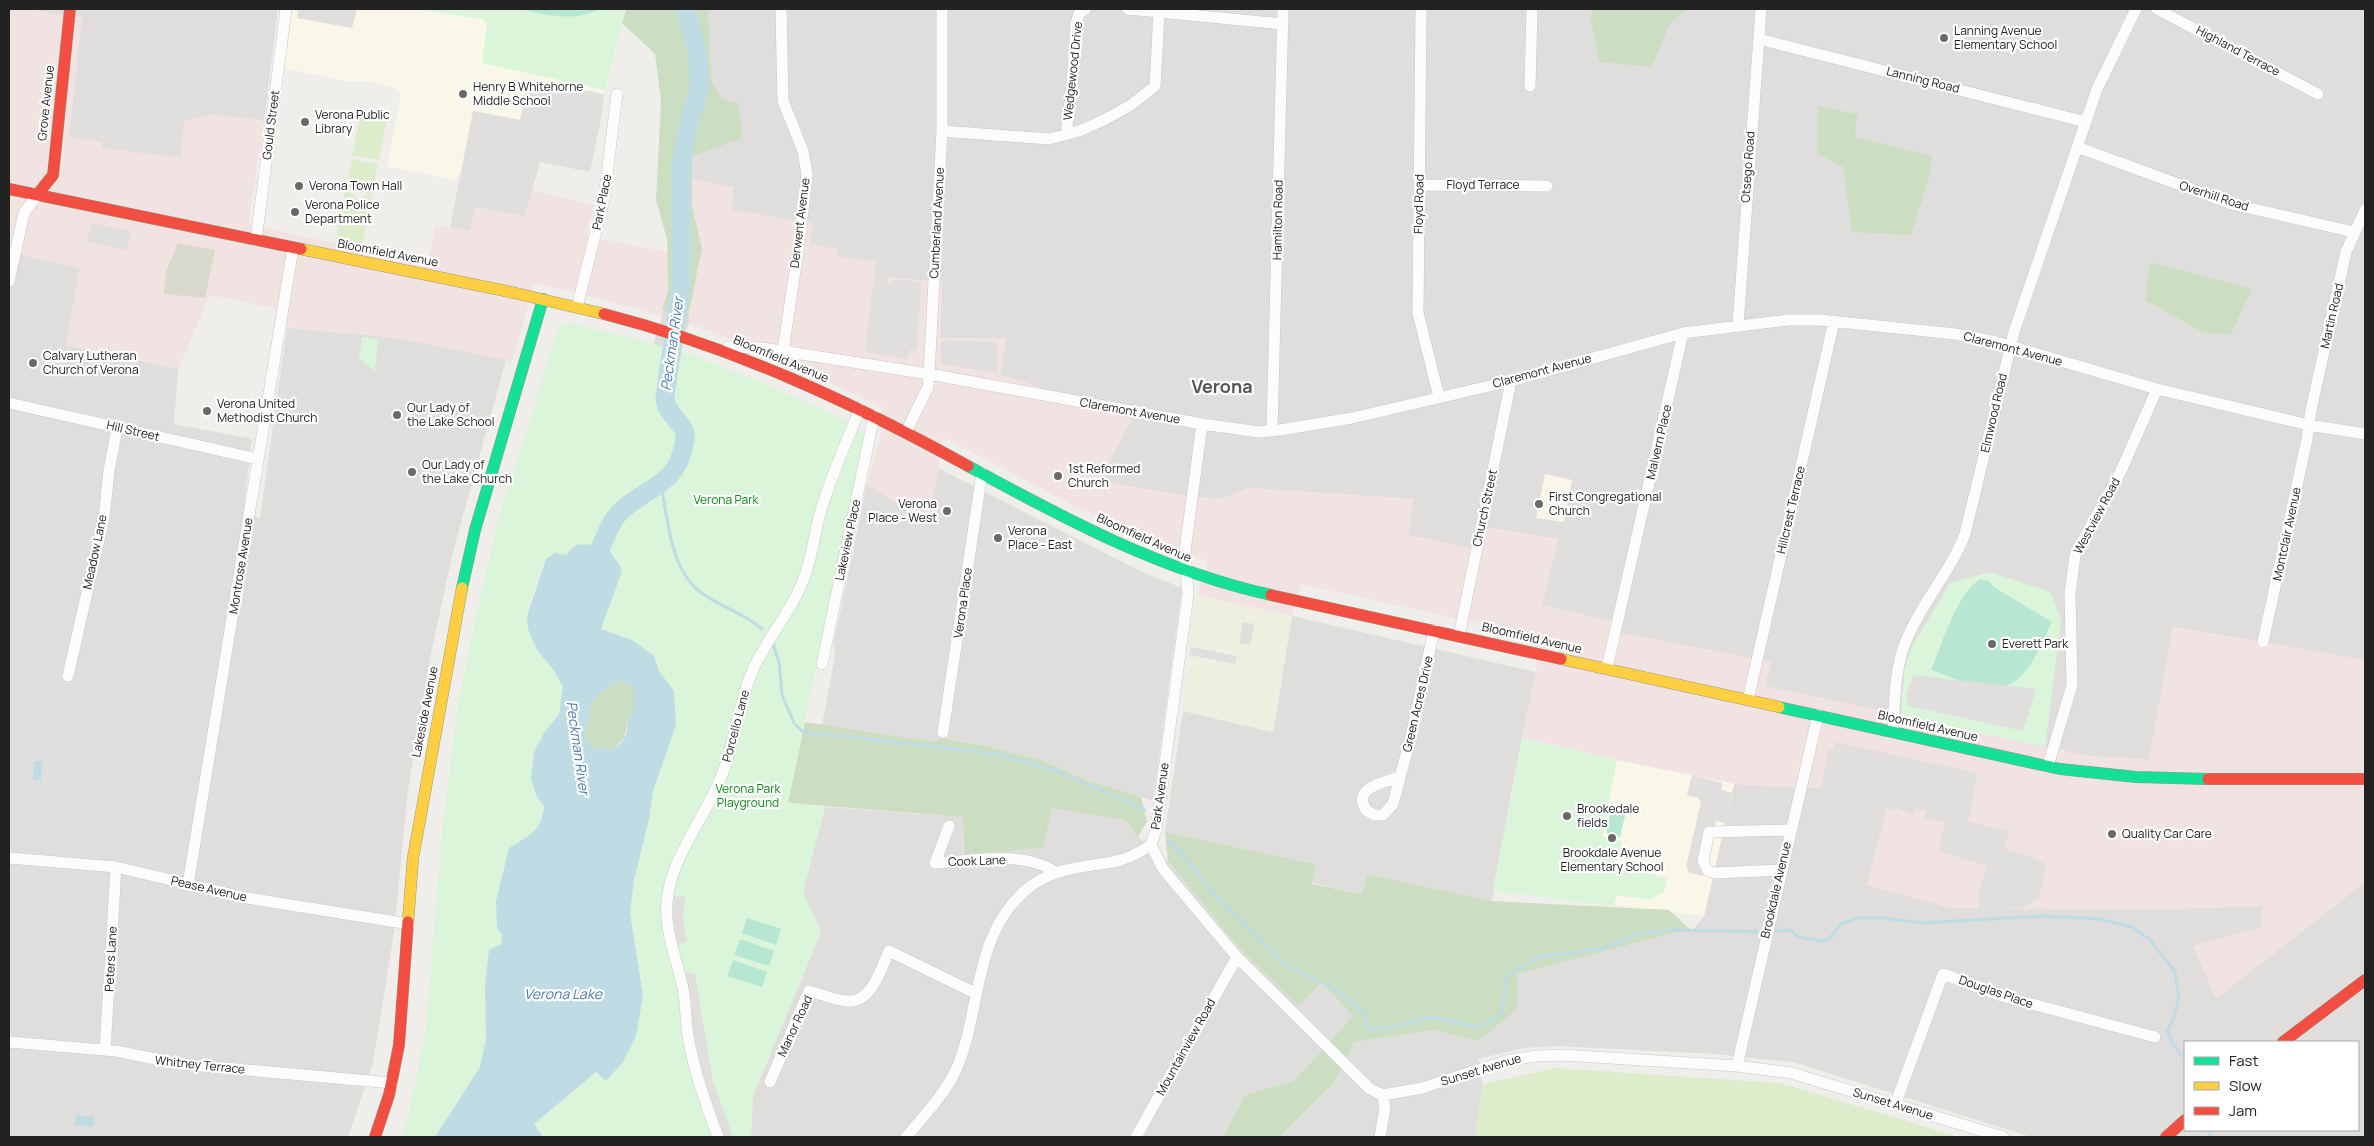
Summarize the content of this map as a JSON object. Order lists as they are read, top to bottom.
{
  "streets": {
    "main road": ["Grove Avenue", "Bloomfield Avenue", "Lakeside Avenue"],
    "street": [
      "Highland Terrace",
      "Wedgewood Drive",
      "Lanning Road",
      "Gould Street",
      "Otsego Road",
      "Floyd Terrace",
      "Overhill Road",
      "Park Place",
      "Floyd Road",
      "Hamilton Road",
      "Derwent Avenue",
      "Cumberland Avenue",
      "Martin Road",
      "Claremont Avenue",
      "Elmwood Road",
      "Hill Street",
      "Malvern Place",
      "Church Street",
      "Hillcrest Terrace",
      "Westview Road",
      "Montclair Avenue",
      "Lakeview Place",
      "Meadow Lane",
      "Montrose Avenue",
      "Verona Place",
      "Green Acres Drive",
      "Porcello Lane",
      "Park Avenue",
      "Cook Lane",
      "Pease Avenue",
      "Brookdale Avenue",
      "Peters Lane",
      "Douglas Place",
      "Manor Road",
      "Mountainview Road",
      "Whitney Terrace",
      "Sunset Avenue"
    ]
  },
  "crossings": [
    ["Wedgewood Drive", "Cumberland Avenue"],
    ["Lanning Road", "Otsego Road"],
    ["Lanning Road", "Elmwood Road"],
    ["Grove Avenue", "Bloomfield Avenue"],
    ["Gould Street", "Bloomfield Avenue"],
    ["Otsego Road", "Claremont Avenue"],
    ["Floyd Terrace", "Floyd Road"],
    ["Overhill Road", "Martin Road"],
    ["Overhill Road", "Elmwood Road"],
    ["Park Place", "Bloomfield Avenue"],
    ["Floyd Road", "Claremont Avenue"],
    ["Hamilton Road", "Claremont Avenue"],
    ["Derwent Avenue", "Claremont Avenue"],
    ["Cumberland Avenue", "Bloomfield Avenue"],
    ["Cumberland Avenue", "Claremont Avenue"],
    ["Bloomfield Avenue", "Claremont Avenue"],
    ["Bloomfield Avenue", "Elmwood Road"],
    ["Bloomfield Avenue", "Malvern Place"],
    ["Bloomfield Avenue", "Church Street"],
    ["Bloomfield Avenue", "Hillcrest Terrace"],
    ["Bloomfield Avenue", "Westview Road"],
    ["Bloomfield Avenue", "Lakeview Place"],
    ["Bloomfield Avenue", "Montrose Avenue"],
    ["Bloomfield Avenue", "Verona Place"],
    ["Bloomfield Avenue", "Green Acres Drive"],
    ["Bloomfield Avenue", "Lakeside Avenue"],
    ["Bloomfield Avenue", "Porcello Lane"],
    ["Bloomfield Avenue", "Park Avenue"],
    ["Bloomfield Avenue", "Brookdale Avenue"],
    ["Martin Road", "Claremont Avenue"],
    ["Martin Road", "Montclair Avenue"],
    ["Claremont Avenue", "Elmwood Road"],
    ["Claremont Avenue", "Malvern Place"],
    ["Claremont Avenue", "Church Street"],
    ["Claremont Avenue", "Hillcrest Terrace"],
    ["Claremont Avenue", "Westview Road"],
    ["Claremont Avenue", "Montclair Avenue"],
    ["Claremont Avenue", "Park Avenue"],
    ["Hill Street", "Meadow Lane"],
    ["Hill Street", "Montrose Avenue"],
    ["Montrose Avenue", "Pease Avenue"],
    ["Lakeside Avenue", "Pease Avenue"],
    ["Lakeside Avenue", "Whitney Terrace"],
    ["Park Avenue", "Cook Lane"],
    ["Park Avenue", "Manor Road"],
    ["Pease Avenue", "Peters Lane"],
    ["Brookdale Avenue", "Sunset Avenue"],
    ["Peters Lane", "Whitney Terrace"],
    ["Douglas Place", "Sunset Avenue"]
  ],
  "districts": ["Verona"],
  "water": ["Peckman River", "Verona Lake"],
  "parks": ["Verona Park", "Verona Park Playground"],
  "places": [
    "Lanning Avenue Elementary School",
    "Henry B Whitehorne Middle School",
    "Verona Public Library",
    "Verona Town Hall",
    "Verona Police Department",
    "Calvary Lutheran Church of Verona",
    "Verona United Methodist Church",
    "Our Lady of the Lake School",
    "Our Lady of the Lake Church",
    "1st Reformed Church",
    "First Congregational Church",
    "Verona Place - West",
    "Verona Place - East",
    "Everett Park",
    "Brookedale fields",
    "Quality Car Care",
    "Brookdale Avenue Elementary School"
  ],
  "legend": ["Fast", "Slow", "Jam"]
}
